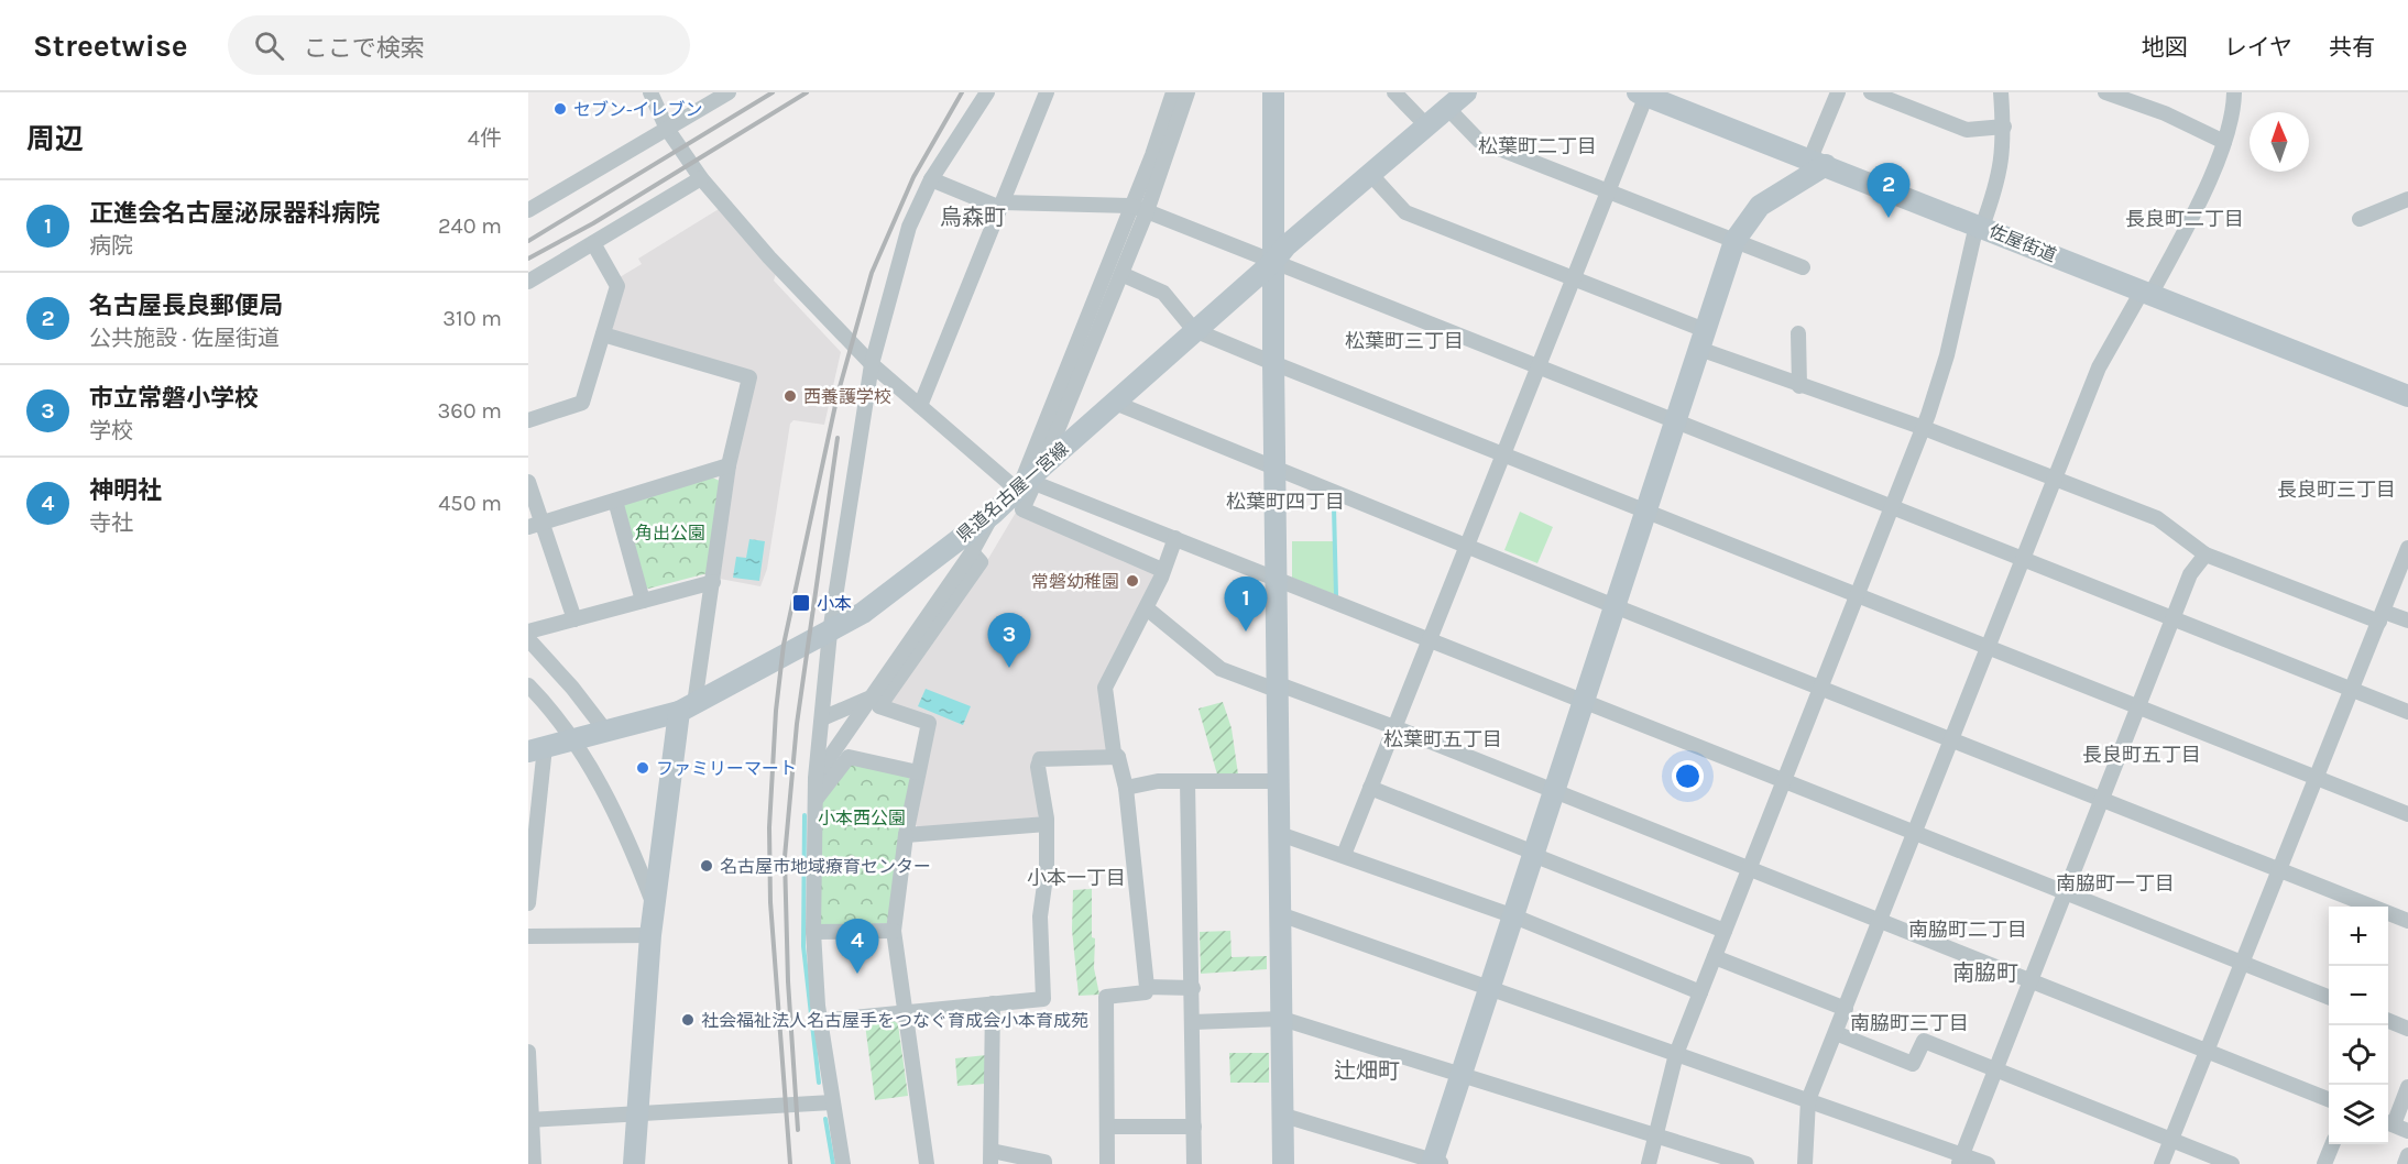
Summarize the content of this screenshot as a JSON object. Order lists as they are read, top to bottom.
{
  "streets": {
    "street": ["佐屋街道", "県道名古屋一宮線"]
  },
  "districts": [
    "松葉町二丁目",
    "烏森町",
    "長良町二丁目",
    "松葉町三丁目",
    "長良町三丁目",
    "松葉町四丁目",
    "松葉町五丁目",
    "長良町五丁目",
    "小本一丁目",
    "南脇町一丁目",
    "南脇町二丁目",
    "南脇町",
    "南脇町三丁目",
    "辻畑町"
  ],
  "parks": ["角出公園", "小本西公園"],
  "places": {
    "other": [
      "セブン-イレブン",
      "西養護学校",
      "常磐幼稚園",
      "ファミリーマート",
      "名古屋市地域療育センター",
      "社会福祉法人名古屋手をつなぐ育成会小本育成苑"
    ],
    "transit": ["小本"]
  },
  "north": "top",
  "page": {
    "header": "Streetwise",
    "search": "ここで検索",
    "nav": ["地図", "レイヤ", "共有"],
    "heading": ["周辺", "4件"],
    "pins": [
      "2",
      "1",
      "3",
      "4"
    ],
    "list": [
      {
        "mark": "1",
        "name": "正進会名古屋泌尿器科病院",
        "note": "病院",
        "value": "240 m"
      },
      {
        "mark": "2",
        "name": "名古屋長良郵便局",
        "note": "公共施設 · 佐屋街道",
        "value": "310 m"
      },
      {
        "mark": "3",
        "name": "市立常磐小学校",
        "note": "学校",
        "value": "360 m"
      },
      {
        "mark": "4",
        "name": "神明社",
        "note": "寺社",
        "value": "450 m"
      }
    ],
    "map_buttons": ["+", "−"]
  }
}
